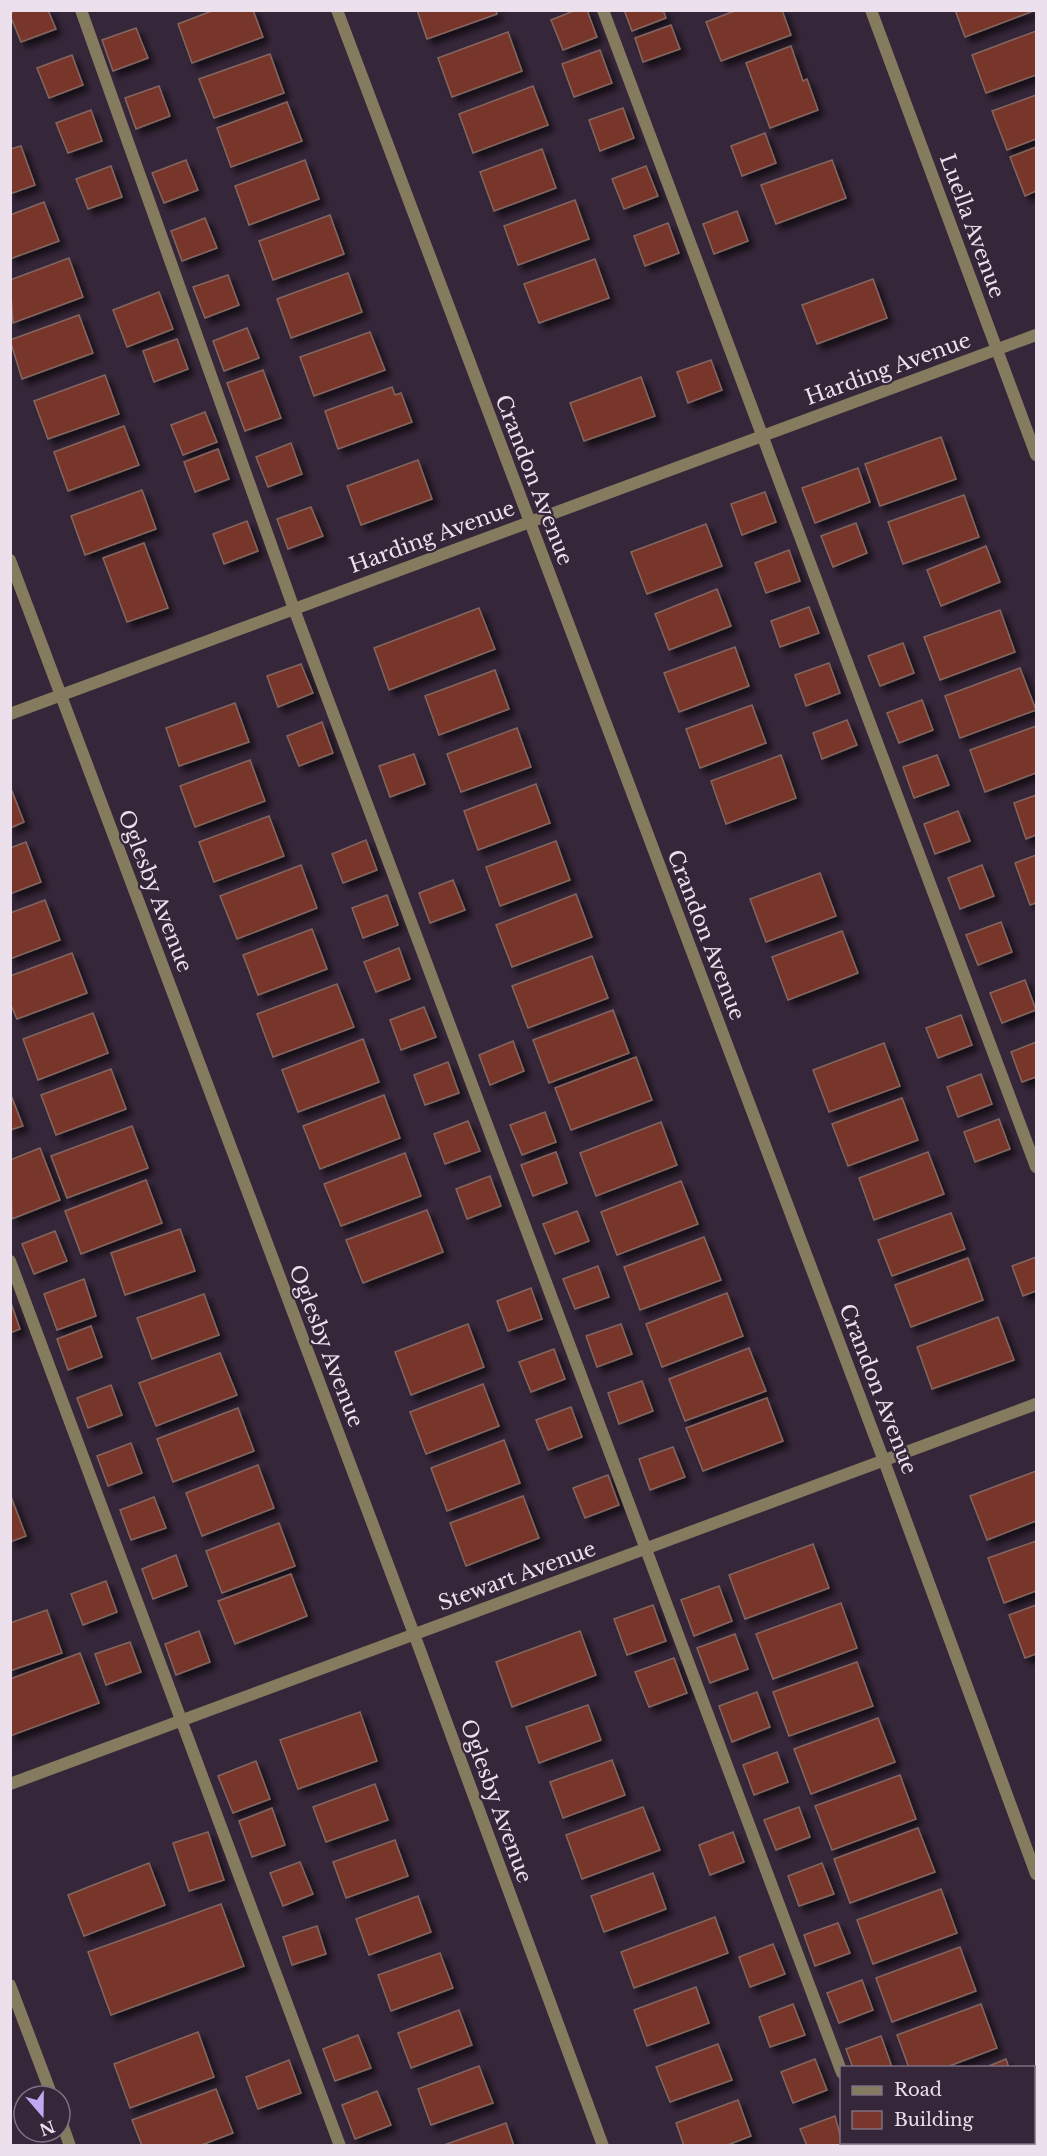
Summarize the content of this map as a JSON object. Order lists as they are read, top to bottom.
{
  "streets": {
    "street": [
      "Luella Avenue",
      "Harding Avenue",
      "Crandon Avenue",
      "Oglesby Avenue",
      "Stewart Avenue"
    ]
  },
  "crossings": [
    ["Luella Avenue", "Harding Avenue"],
    ["Harding Avenue", "Crandon Avenue"],
    ["Harding Avenue", "Oglesby Avenue"],
    ["Crandon Avenue", "Stewart Avenue"],
    ["Oglesby Avenue", "Stewart Avenue"]
  ],
  "legend": ["Road", "Building"],
  "north": "bottom"
}
